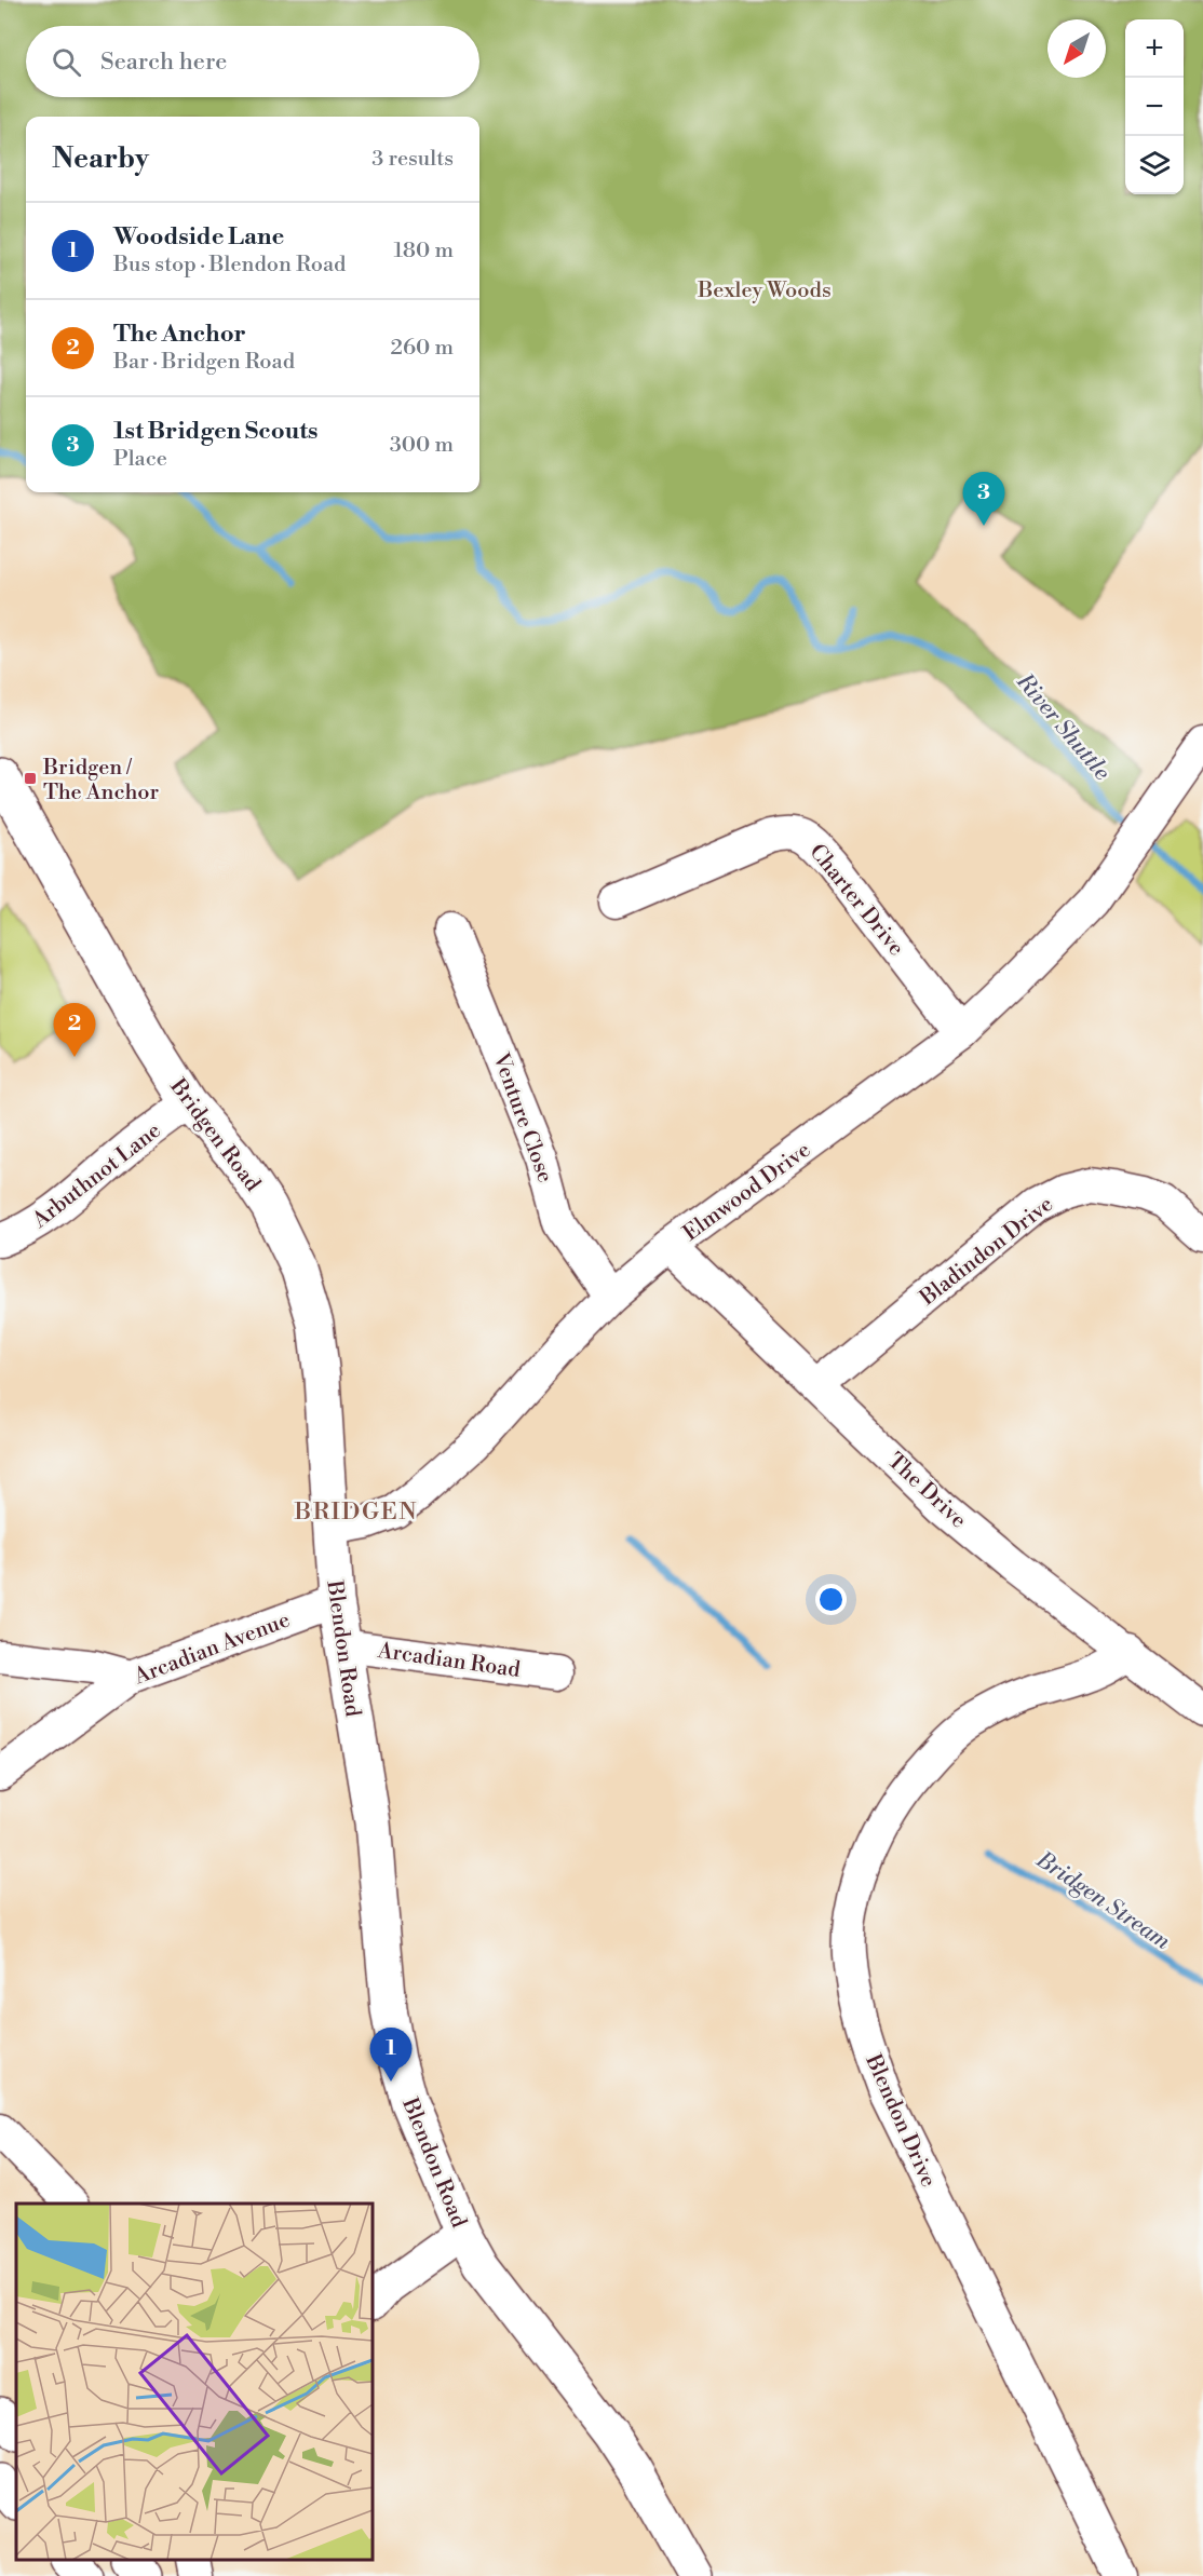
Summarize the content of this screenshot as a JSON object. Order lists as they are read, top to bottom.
{
  "streets": {
    "main road": ["Bridgen Road", "Blendon Road"],
    "street": [
      "Charter Drive",
      "Venture Close",
      "Arbuthnot Lane",
      "Elmwood Drive",
      "Bladindon Drive",
      "The Drive",
      "Arcadian Avenue",
      "Arcadian Road",
      "Blendon Drive"
    ]
  },
  "crossings": [
    ["Charter Drive", "Elmwood Drive"],
    ["Venture Close", "Elmwood Drive"],
    ["Bridgen Road", "Arbuthnot Lane"],
    ["Bridgen Road", "Elmwood Drive"],
    ["Bridgen Road", "Blendon Road"],
    ["Elmwood Drive", "The Drive"],
    ["Elmwood Drive", "Blendon Road"],
    ["Bladindon Drive", "The Drive"],
    ["The Drive", "Blendon Drive"],
    ["Arcadian Avenue", "Blendon Road"],
    ["Blendon Road", "Arcadian Road"]
  ],
  "districts": ["BRIDGEN"],
  "water": ["River Shuttle", "Bridgen Stream"],
  "parks": ["Bexley Woods"],
  "places": {
    "transit": ["Bridgen / The Anchor"]
  },
  "north": "bottom left",
  "page": {
    "map_buttons": ["+", "−"],
    "search": "Search here",
    "heading": ["Nearby", "3 results"],
    "list": [
      {
        "mark": "1",
        "name": "Woodside Lane",
        "note": "Bus stop · Blendon Road",
        "value": "180 m"
      },
      {
        "mark": "2",
        "name": "The Anchor",
        "note": "Bar · Bridgen Road",
        "value": "260 m"
      },
      {
        "mark": "3",
        "name": "1st Bridgen Scouts",
        "note": "Place",
        "value": "300 m"
      }
    ],
    "pins": ["3", "2", "1"]
  }
}
